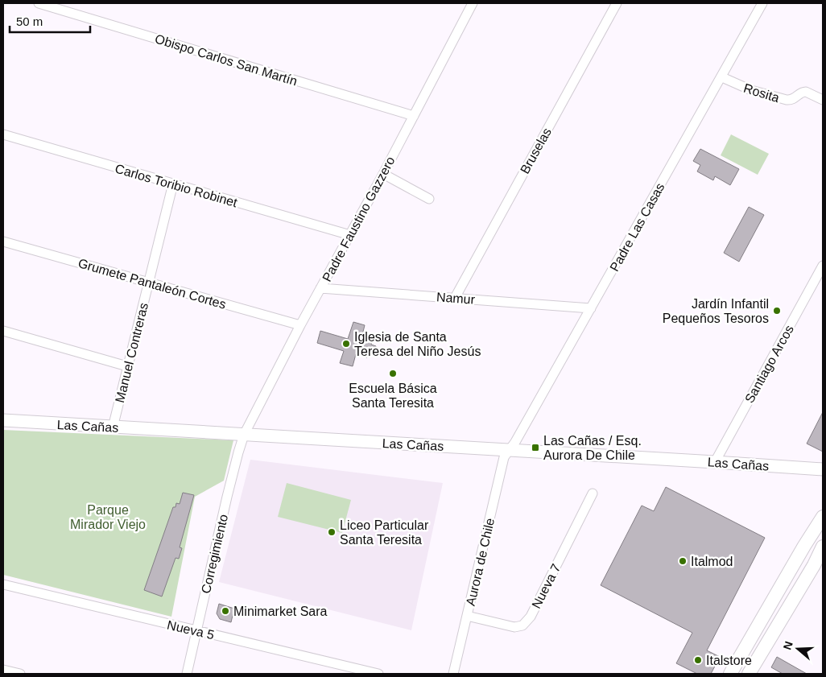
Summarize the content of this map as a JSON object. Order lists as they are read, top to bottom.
{
  "streets": {
    "street": [
      "Obispo Carlos San Martín",
      "Rosita",
      "Bruselas",
      "Carlos Toribio Robinet",
      "Padre Faustino Gazzero",
      "Padre Las Casas",
      "Grumete Pantaleón Cortes",
      "Namur",
      "Manuel Contreras",
      "Santiago Arcos",
      "Las Cañas",
      "Corregimiento",
      "Aurora de Chile",
      "Nueva 7",
      "Nueva 5"
    ]
  },
  "crossings": [
    ["Obispo Carlos San Martín", "Padre Faustino Gazzero"],
    ["Rosita", "Padre Las Casas"],
    ["Bruselas", "Namur"],
    ["Carlos Toribio Robinet", "Padre Faustino Gazzero"],
    ["Carlos Toribio Robinet", "Manuel Contreras"],
    ["Padre Faustino Gazzero", "Grumete Pantaleón Cortes"],
    ["Padre Faustino Gazzero", "Namur"],
    ["Padre Faustino Gazzero", "Las Cañas"],
    ["Padre Faustino Gazzero", "Corregimiento"],
    ["Padre Las Casas", "Namur"],
    ["Padre Las Casas", "Las Cañas"],
    ["Padre Las Casas", "Aurora de Chile"],
    ["Grumete Pantaleón Cortes", "Manuel Contreras"],
    ["Manuel Contreras", "Las Cañas"],
    ["Santiago Arcos", "Las Cañas"],
    ["Las Cañas", "Corregimiento"],
    ["Las Cañas", "Aurora de Chile"],
    ["Corregimiento", "Nueva 5"],
    ["Aurora de Chile", "Nueva 7"]
  ],
  "parks": ["Parque Mirador Viejo"],
  "places": {
    "other": [
      "Jardín Infantil Pequeños Tesoros",
      "Iglesia de Santa Teresa del Niño Jesús",
      "Escuela Básica Santa Teresita",
      "Liceo Particular Santa Teresita",
      "Italmod",
      "Minimarket Sara",
      "Italstore"
    ],
    "transit": ["Las Cañas / Esq. Aurora De Chile"]
  },
  "scale_bar": "50 m",
  "north": "left"
}
